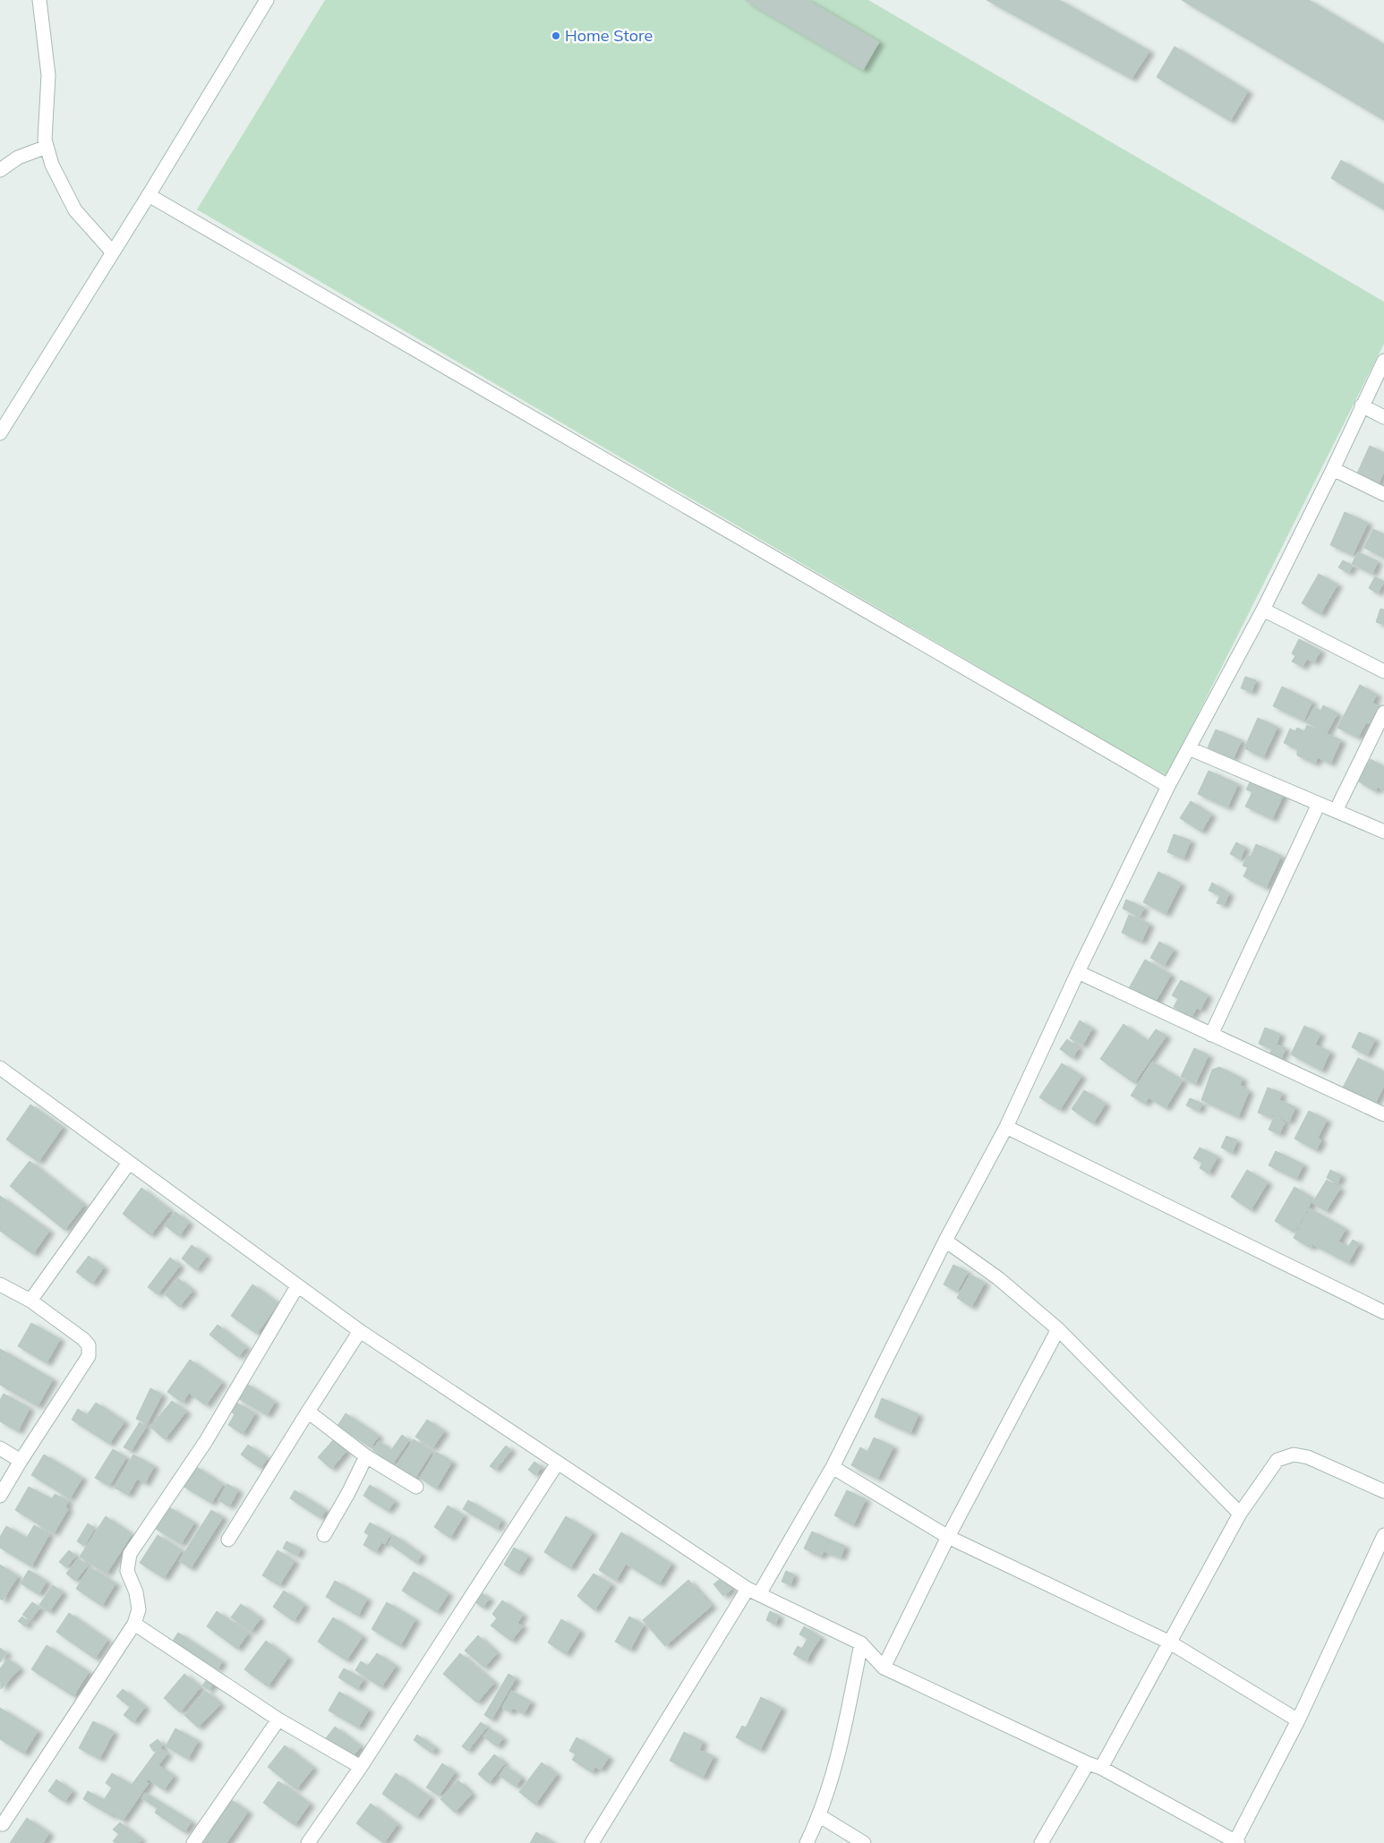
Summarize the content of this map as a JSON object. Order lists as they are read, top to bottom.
{
  "places": ["Home Store"]
}
